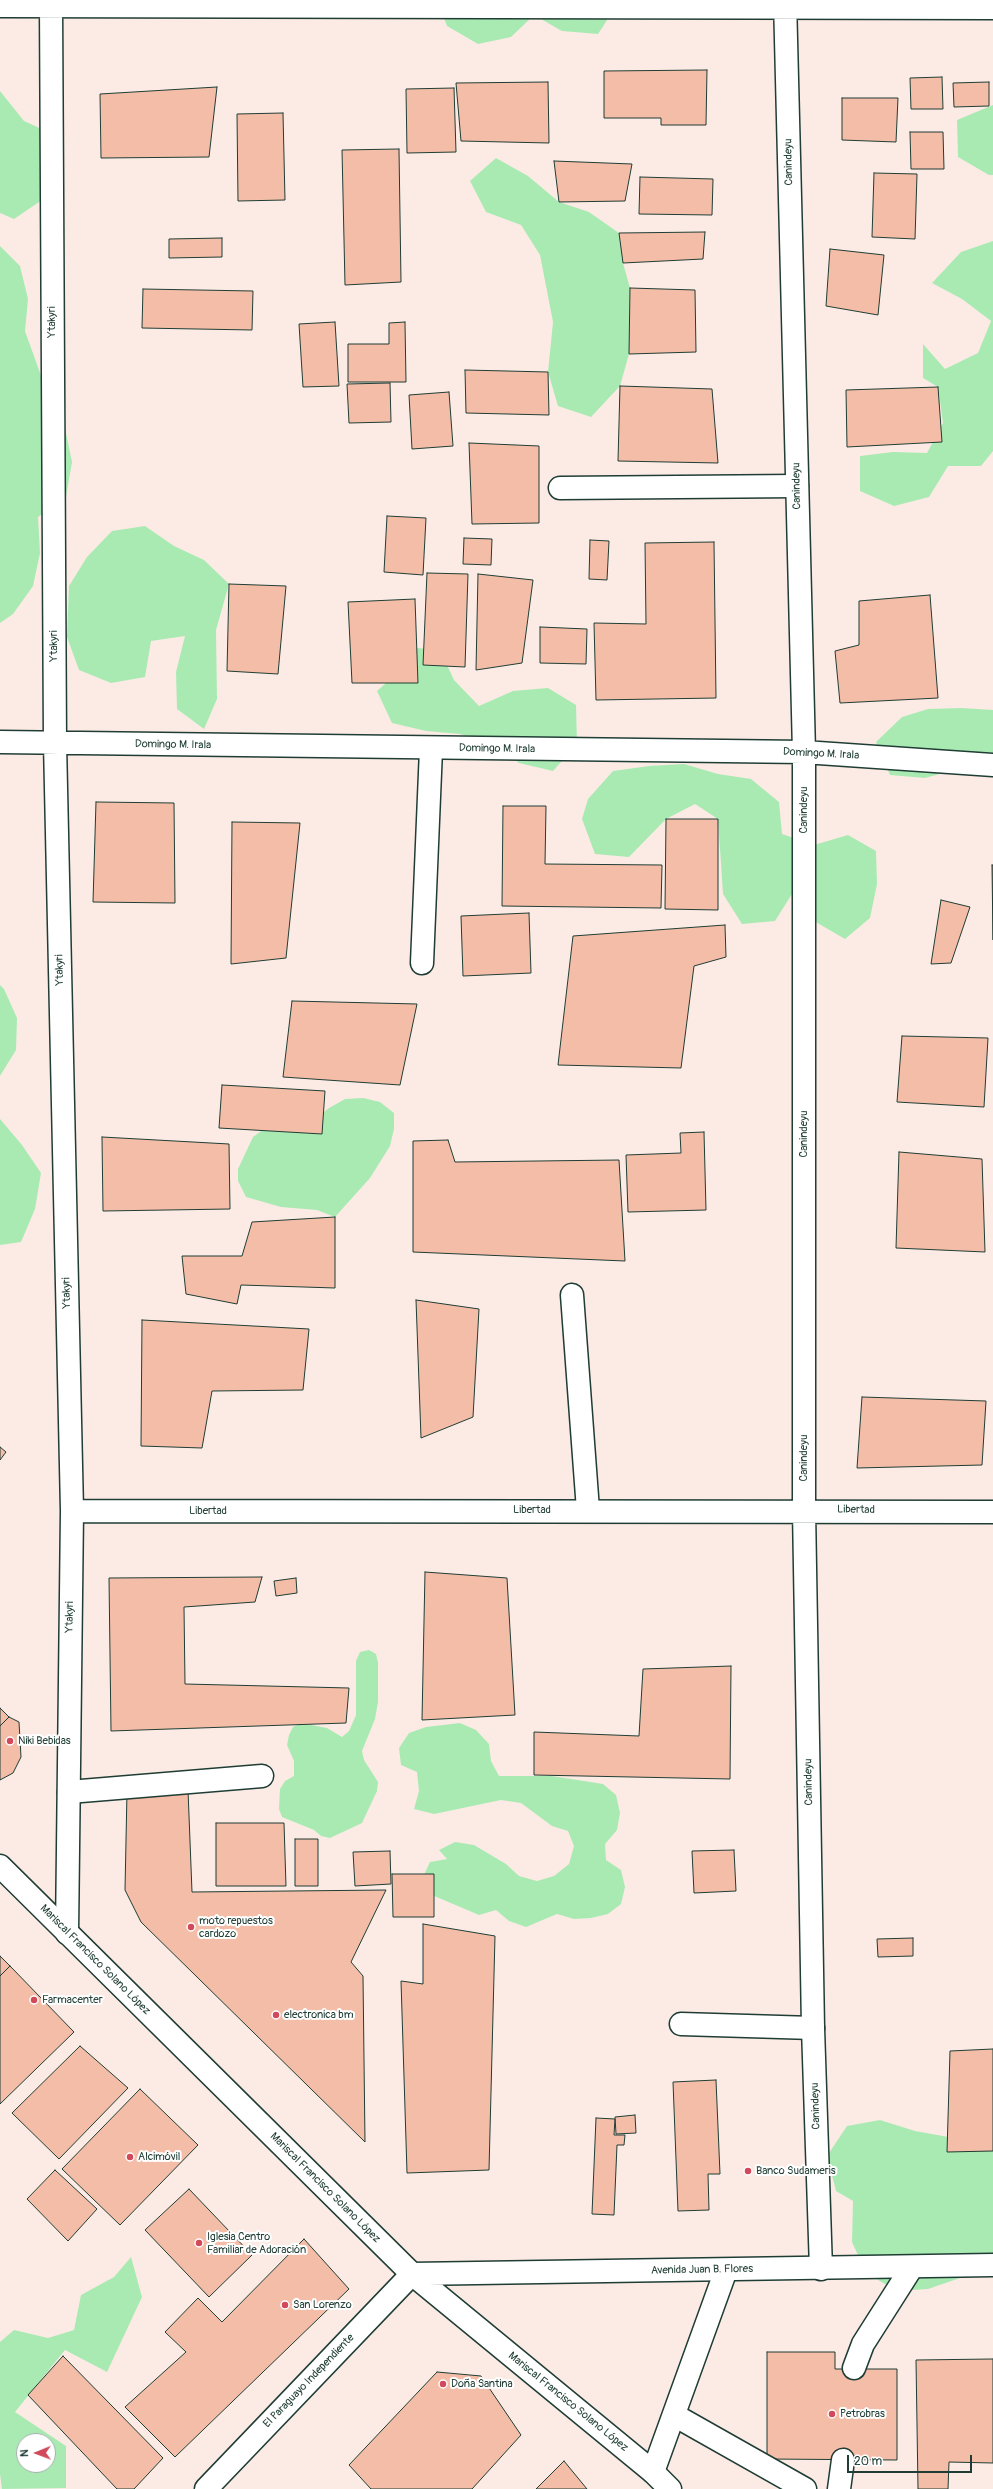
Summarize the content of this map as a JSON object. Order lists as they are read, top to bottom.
{
  "streets": {
    "street": [
      "Canindeyu",
      "Ytakyri",
      "Domingo M. Irala",
      "Libertad",
      "Mariscal Francisco Solano López",
      "Avenida Juan B. Flores",
      "El Paraguayo Independiente"
    ]
  },
  "crossings": [
    ["Canindeyu", "Domingo M. Irala"],
    ["Canindeyu", "Libertad"],
    ["Canindeyu", "Avenida Juan B. Flores"],
    ["Ytakyri", "Domingo M. Irala"],
    ["Ytakyri", "Libertad"],
    ["Ytakyri", "Mariscal Francisco Solano López"],
    ["Mariscal Francisco Solano López", "Avenida Juan B. Flores"],
    ["Mariscal Francisco Solano López", "El Paraguayo Independiente"],
    ["Avenida Juan B. Flores", "El Paraguayo Independiente"]
  ],
  "places": [
    "Niki Bebidas",
    "moto repuestos cardozo",
    "Farmacenter",
    "electronica bm",
    "Alcimóvil",
    "Banco Sudameris",
    "Iglesia Centro Familiar de Adoración",
    "San Lorenzo",
    "Doña Santina",
    "Petrobras"
  ],
  "scale_bar": "20 m",
  "north": "left"
}
